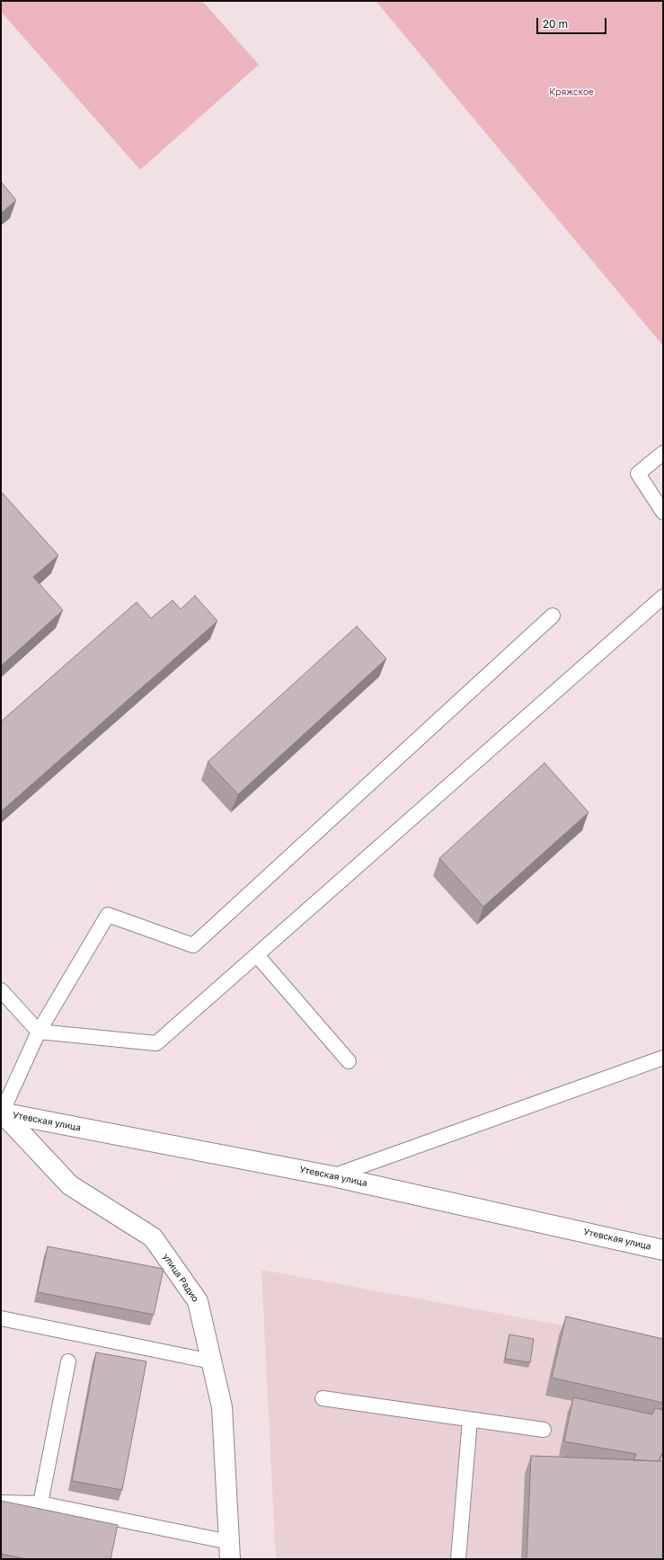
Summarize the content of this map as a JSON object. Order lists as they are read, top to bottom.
{
  "streets": {
    "main road": ["Утевская улица", "улица Радио"]
  },
  "crossings": [
    ["Утевская улица", "улица Радио"]
  ],
  "parks": ["Кряжское"],
  "scale_bar": "20 m"
}
